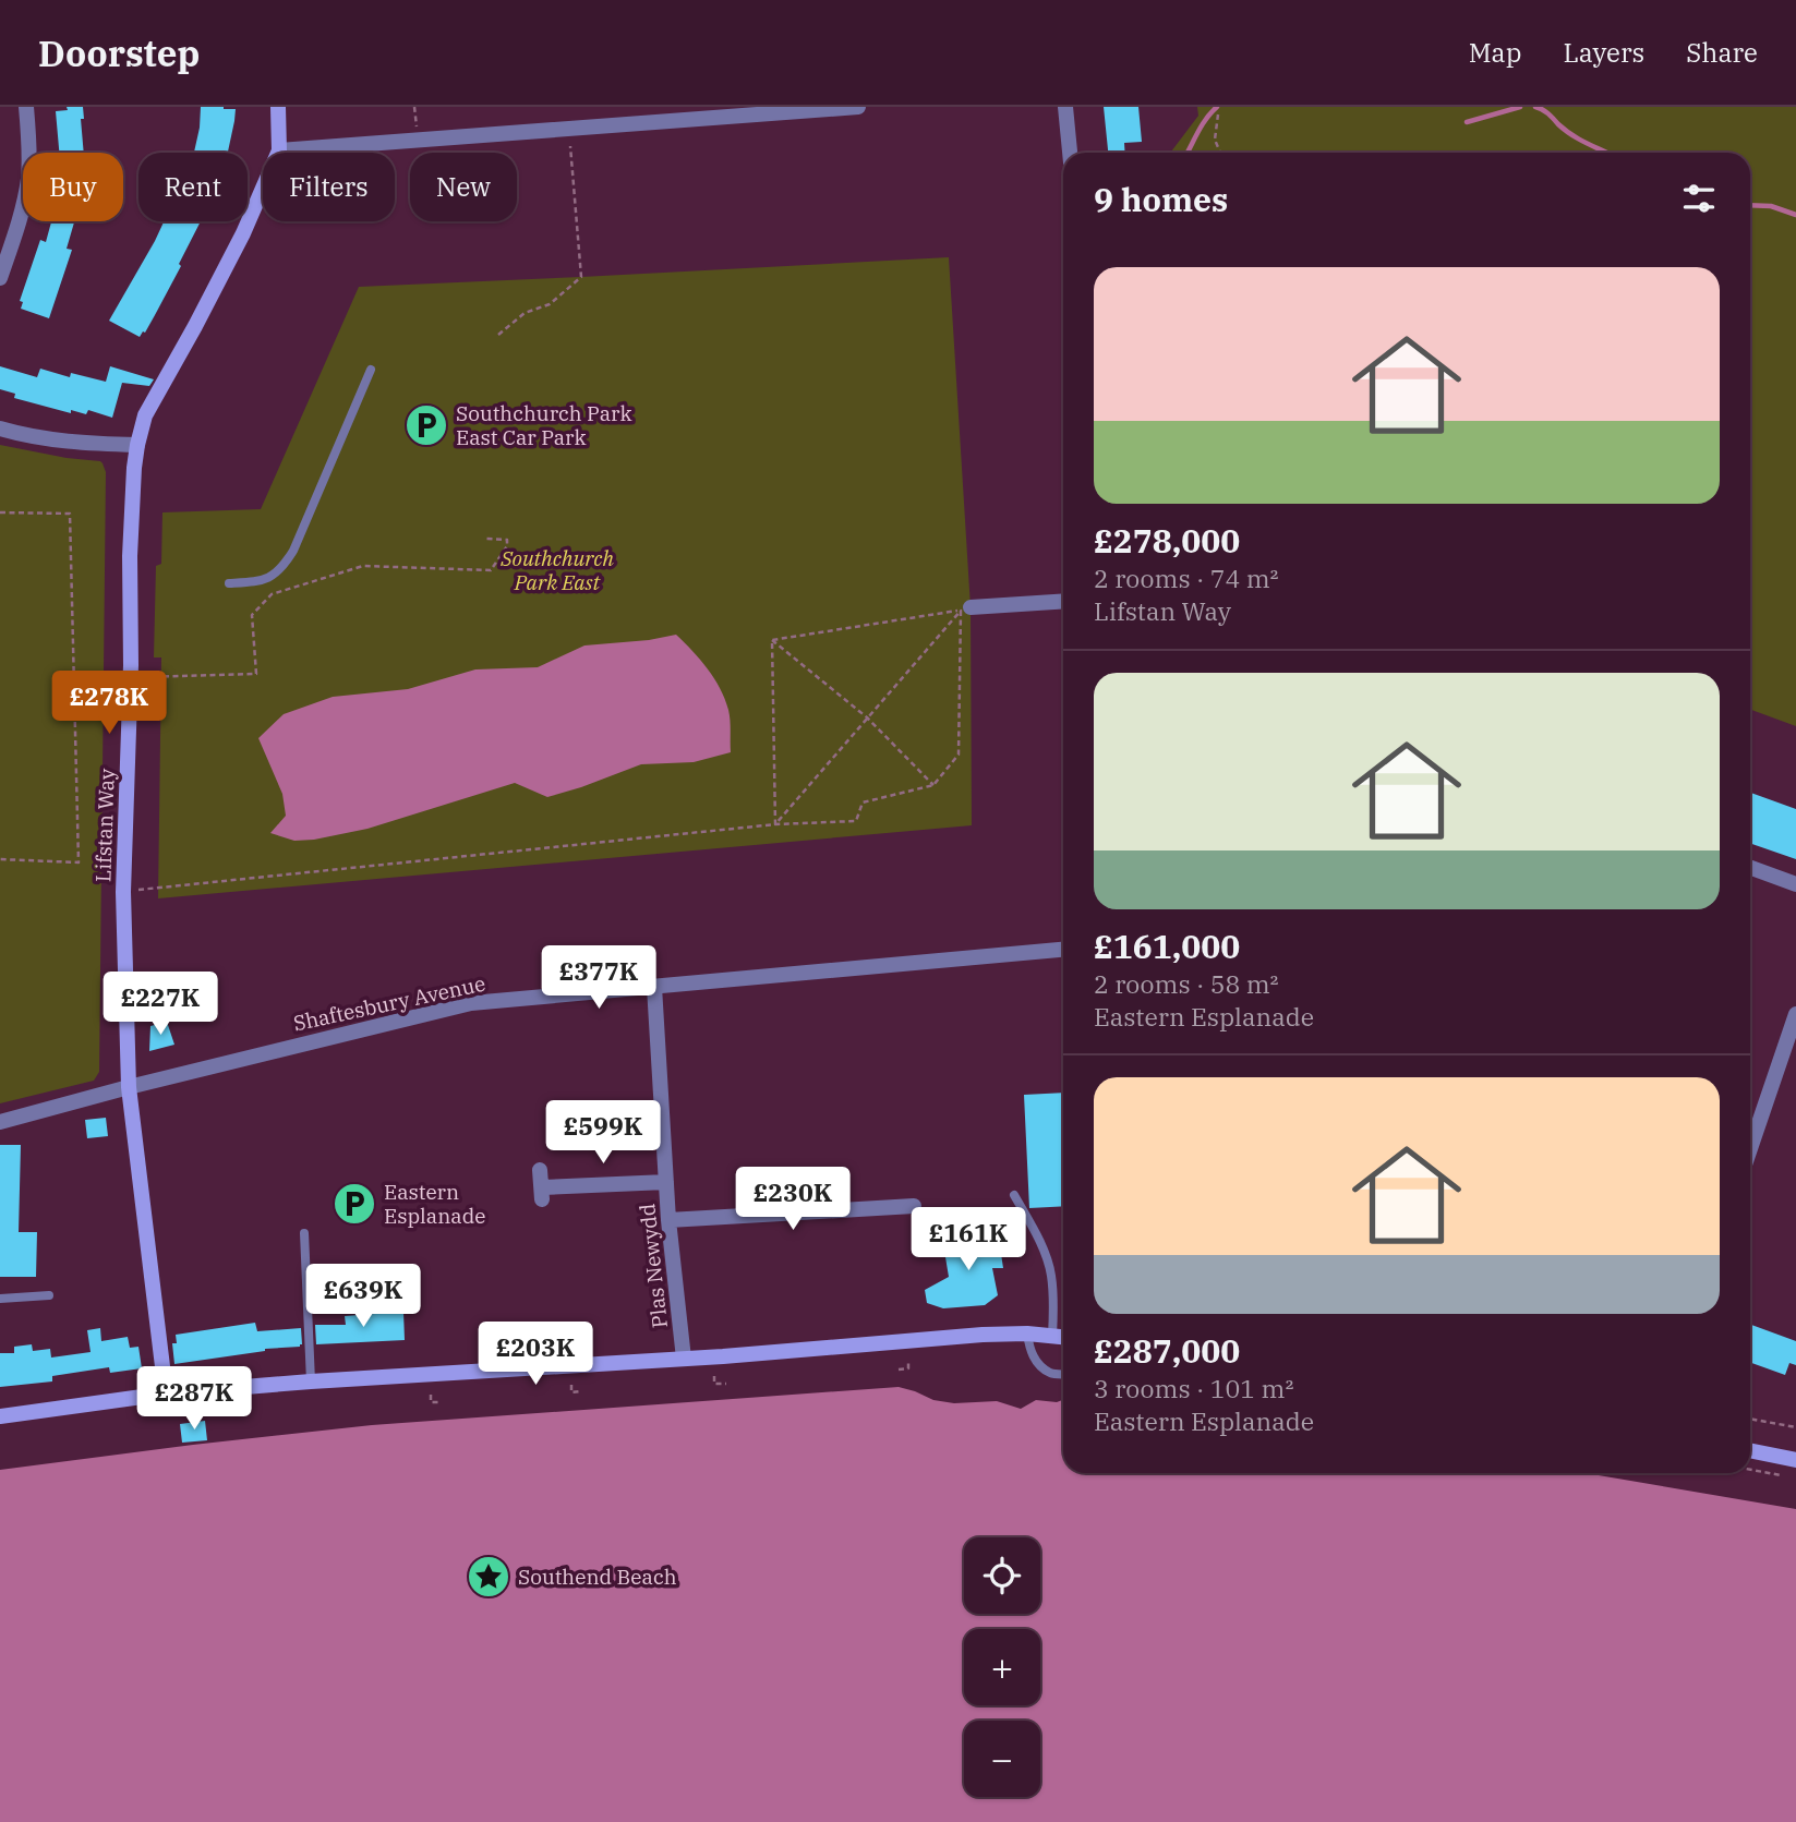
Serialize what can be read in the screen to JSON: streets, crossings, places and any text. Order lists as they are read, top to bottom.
{
  "streets": {
    "street": ["Lifstan Way", "Shaftesbury Avenue", "Plas Newydd"]
  },
  "crossings": [
    ["Lifstan Way", "Shaftesbury Avenue"],
    ["Shaftesbury Avenue", "Plas Newydd"]
  ],
  "parks": ["Southchurch Park East"],
  "places": {
    "parking": ["Southchurch Park East Car Park", "Eastern Esplanade"],
    "place": ["Southend Beach"]
  },
  "page": {
    "header": "Doorstep",
    "nav": ["Map", "Layers", "Share"],
    "chip": [
      "Buy",
      "Rent",
      "Filters",
      "New"
    ],
    "heading": "9 homes",
    "list": [
      {
        "name": "£278,000",
        "note": "2 rooms · 74 m² · Lifstan Way"
      },
      {
        "name": "£161,000",
        "note": "2 rooms · 58 m² · Eastern Esplanade"
      },
      {
        "name": "£287,000",
        "note": "3 rooms · 101 m² · Eastern Esplanade"
      }
    ],
    "price": [
      "£278K",
      "£377K",
      "£227K",
      "£599K",
      "£230K",
      "£161K",
      "£639K",
      "£203K",
      "£287K"
    ],
    "map_buttons": ["+", "−"]
  }
}
